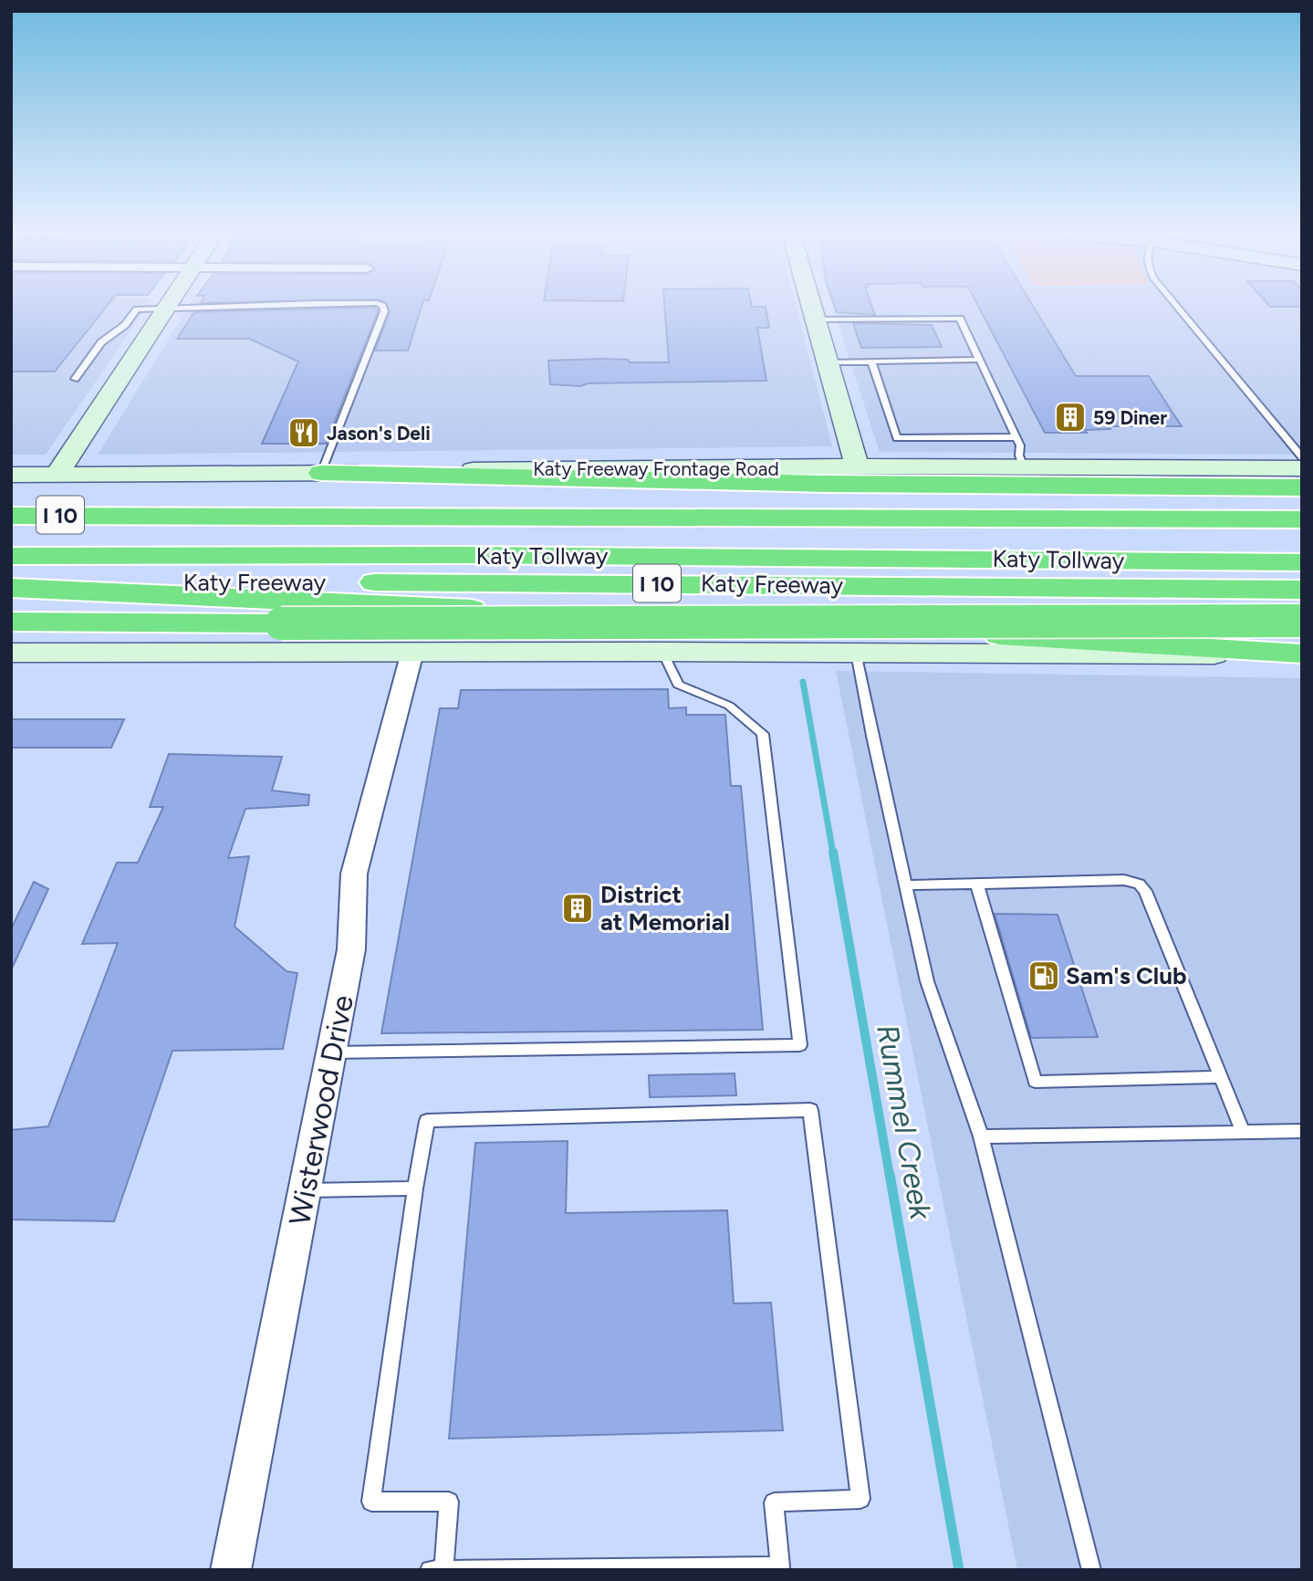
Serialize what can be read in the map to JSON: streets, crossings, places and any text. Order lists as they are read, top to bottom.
{
  "streets": {
    "highway": ["I 10", "Katy Tollway", "Katy Freeway"],
    "main road": ["Katy Freeway Frontage Road"],
    "street": ["Wisterwood Drive"]
  },
  "water": ["Rummel Creek"],
  "places": {
    "building": ["59 Diner", "District at Memorial"],
    "restaurant": ["Jason's Deli"],
    "fuel station": ["Sam's Club"]
  }
}
